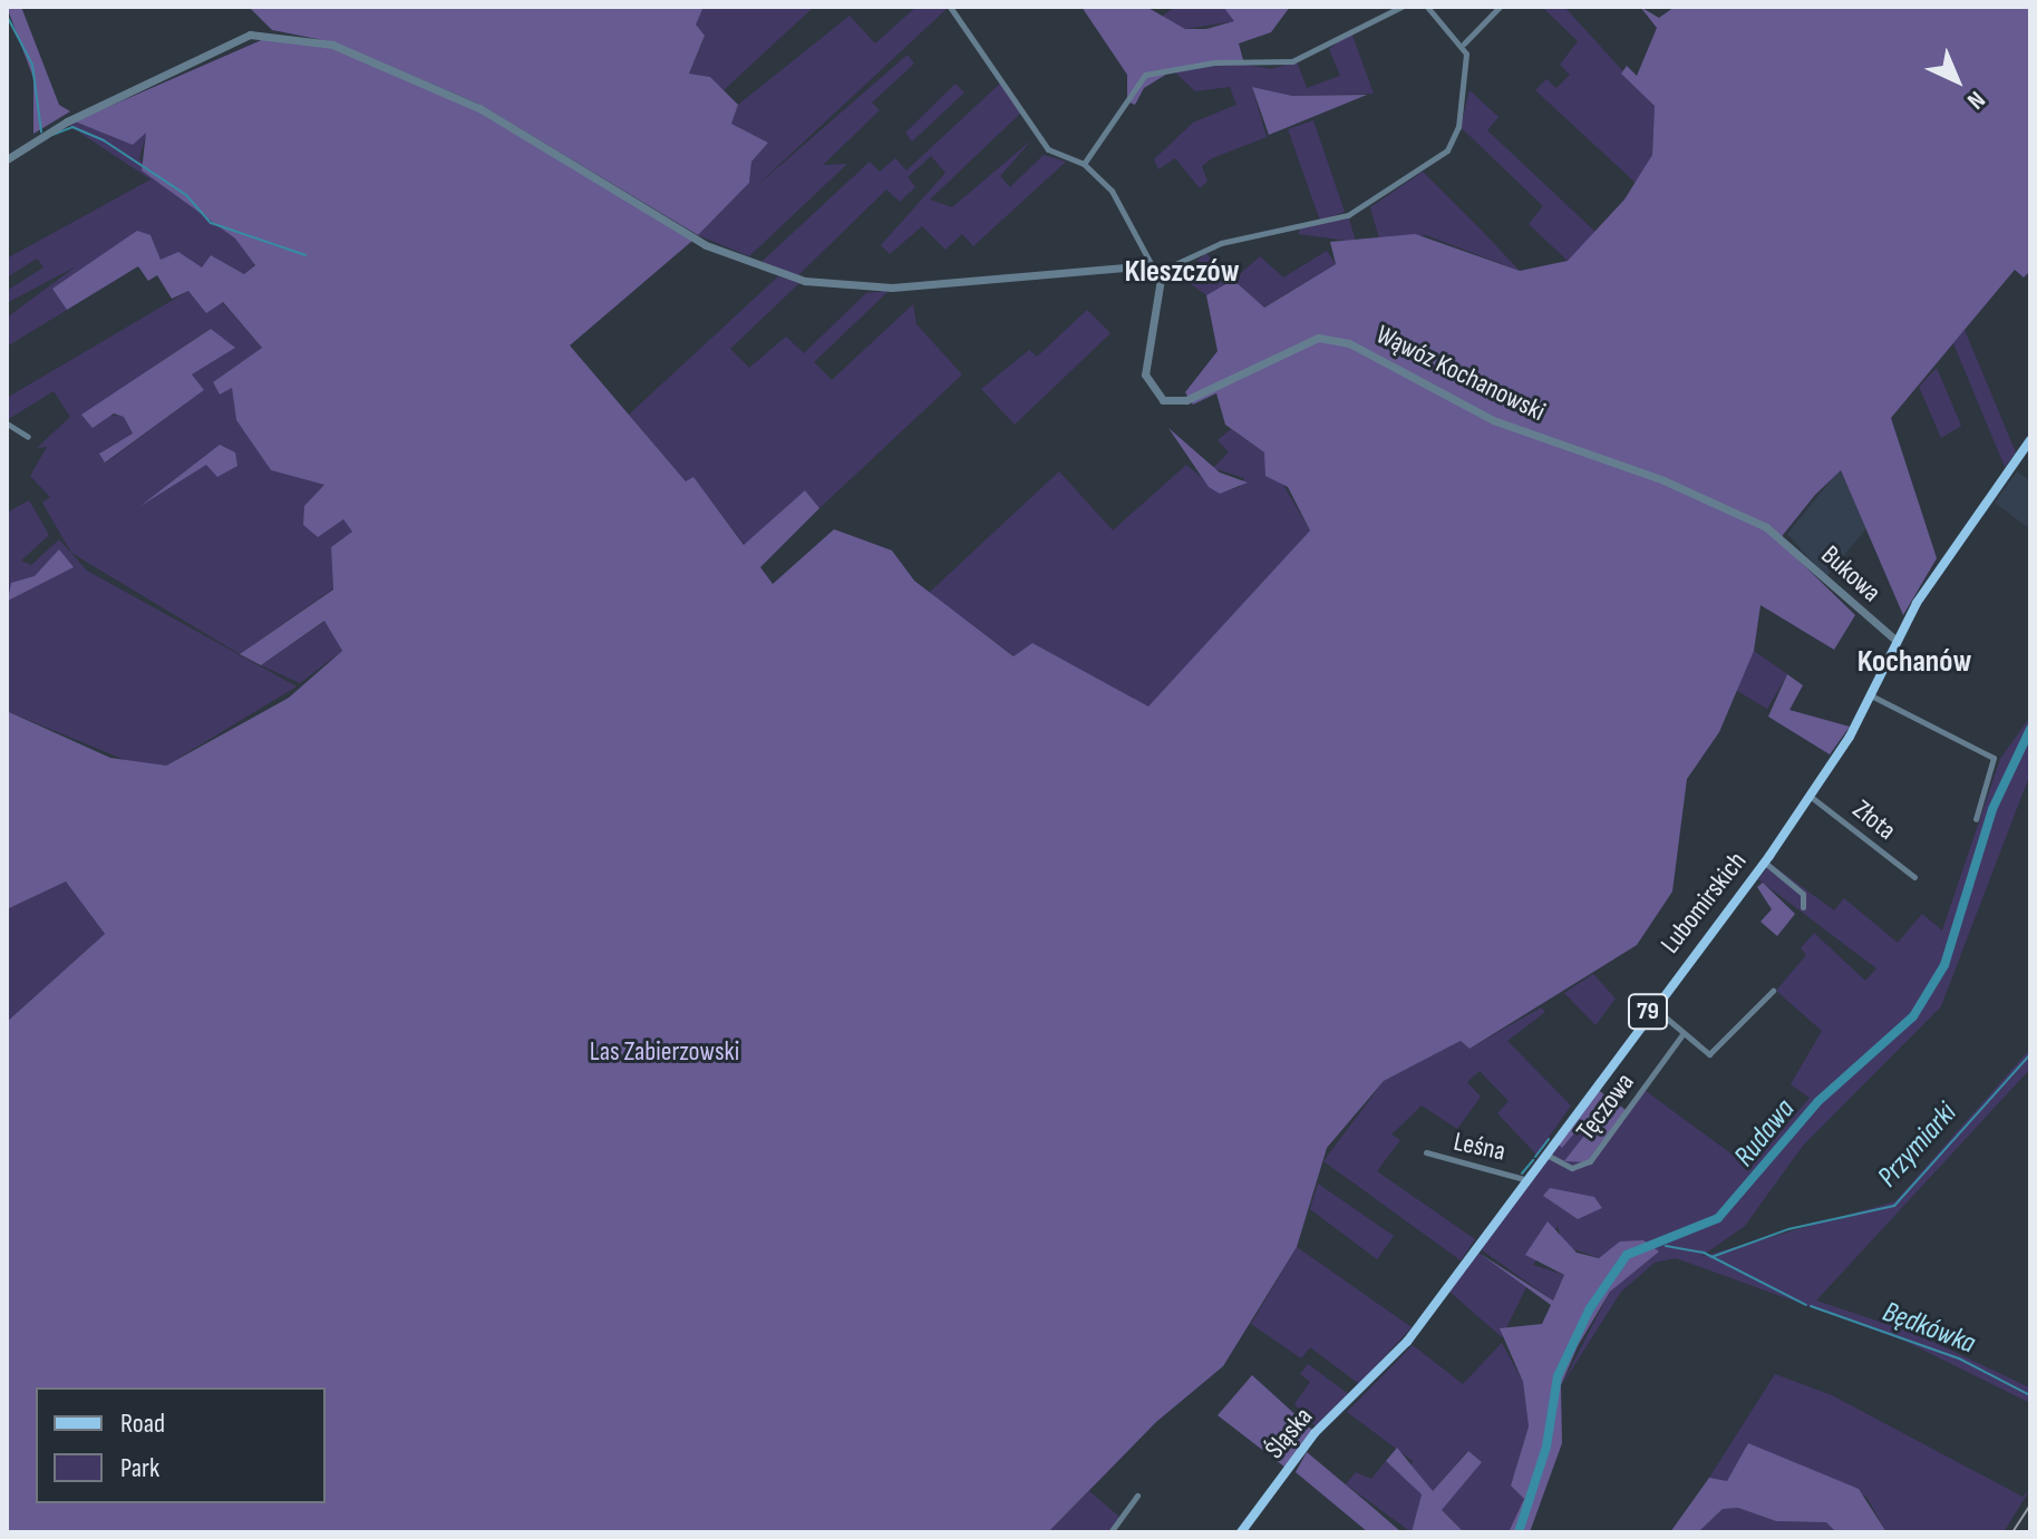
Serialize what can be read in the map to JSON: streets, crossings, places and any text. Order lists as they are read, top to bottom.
{
  "streets": {
    "main road": ["Lubomirskich", "79", "Śląska"],
    "street": [
      "Wąwóz Kochanowski",
      "Bukowa",
      "Złota",
      "Tęczowa",
      "Leśna"
    ]
  },
  "crossings": [
    ["Wąwóz Kochanowski", "Bukowa"],
    ["Bukowa", "Lubomirskich"],
    ["Złota", "Lubomirskich"],
    ["Lubomirskich", "Tęczowa"],
    ["Lubomirskich", "Leśna"],
    ["Lubomirskich", "Śląska"]
  ],
  "districts": ["Kleszczów", "Kochanów"],
  "water": ["Rudawa", "Przymiarki", "Będkówka"],
  "parks": ["Las Zabierzowski"],
  "legend": ["Road", "Park"],
  "north": "bottom right"
}
